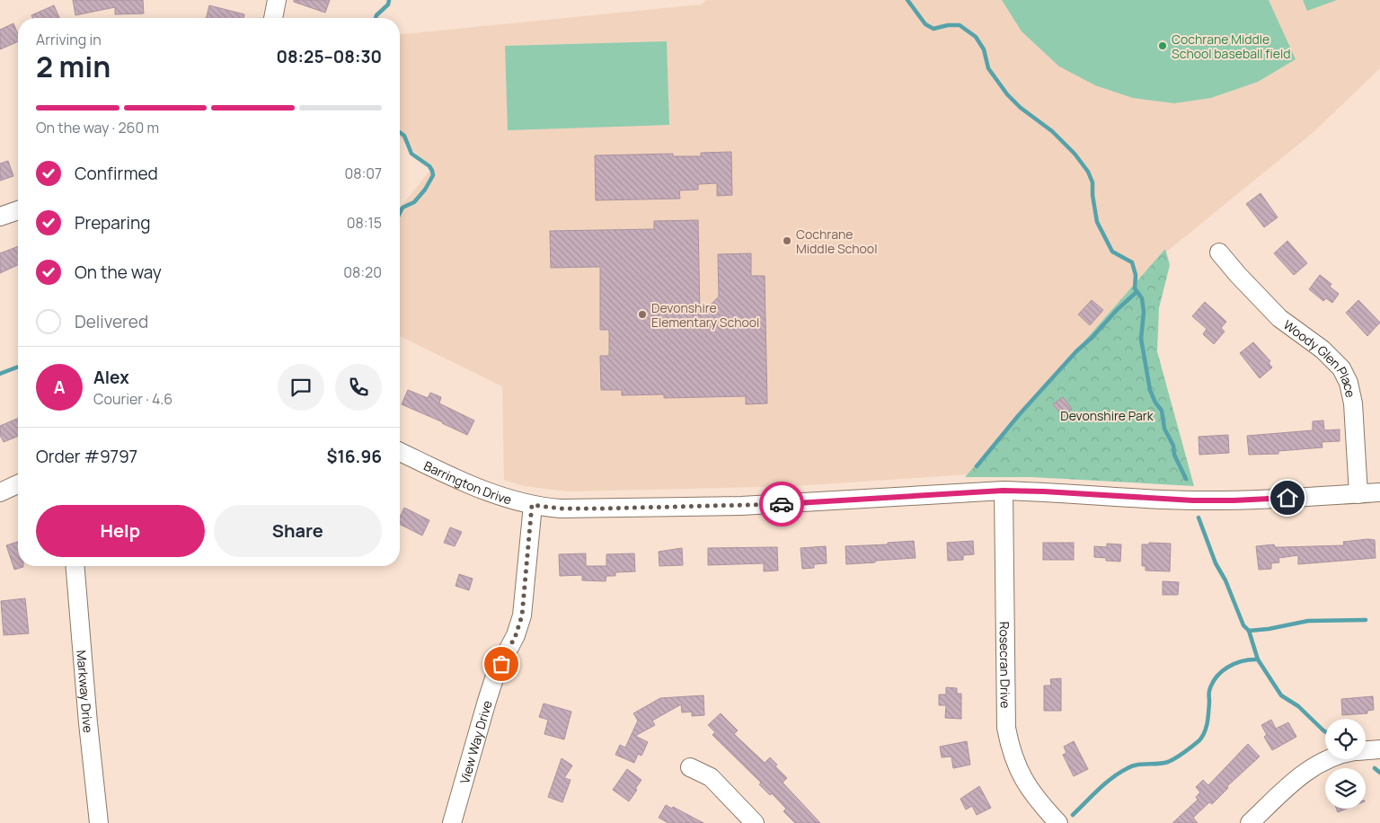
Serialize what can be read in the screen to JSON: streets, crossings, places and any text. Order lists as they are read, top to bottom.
{
  "streets": {
    "street": [
      "Woody Glen Place",
      "Barrington Drive",
      "Rosecran Drive",
      "Markway Drive",
      "View Way Drive"
    ]
  },
  "crossings": [
    ["Woody Glen Place", "Barrington Drive"],
    ["Barrington Drive", "Rosecran Drive"],
    ["Barrington Drive", "View Way Drive"]
  ],
  "parks": ["Devonshire Park"],
  "places": ["Cochrane Middle School baseball field", "Cochrane Middle School", "Devonshire Elementary School"],
  "page": {
    "heading": ["2 min", "Arriving in", "08:25–08:30"],
    "panel": [
      "Alex",
      "Courier · 4.6",
      "Order #9797",
      "$16.96"
    ],
    "bar": "On the way · 260 m",
    "list": [
      ["Confirmed", "08:07"],
      ["Preparing", "08:15"],
      ["On the way", "08:20"],
      "Delivered"
    ],
    "round": "A",
    "buttons": ["Help", "Share"]
  }
}
